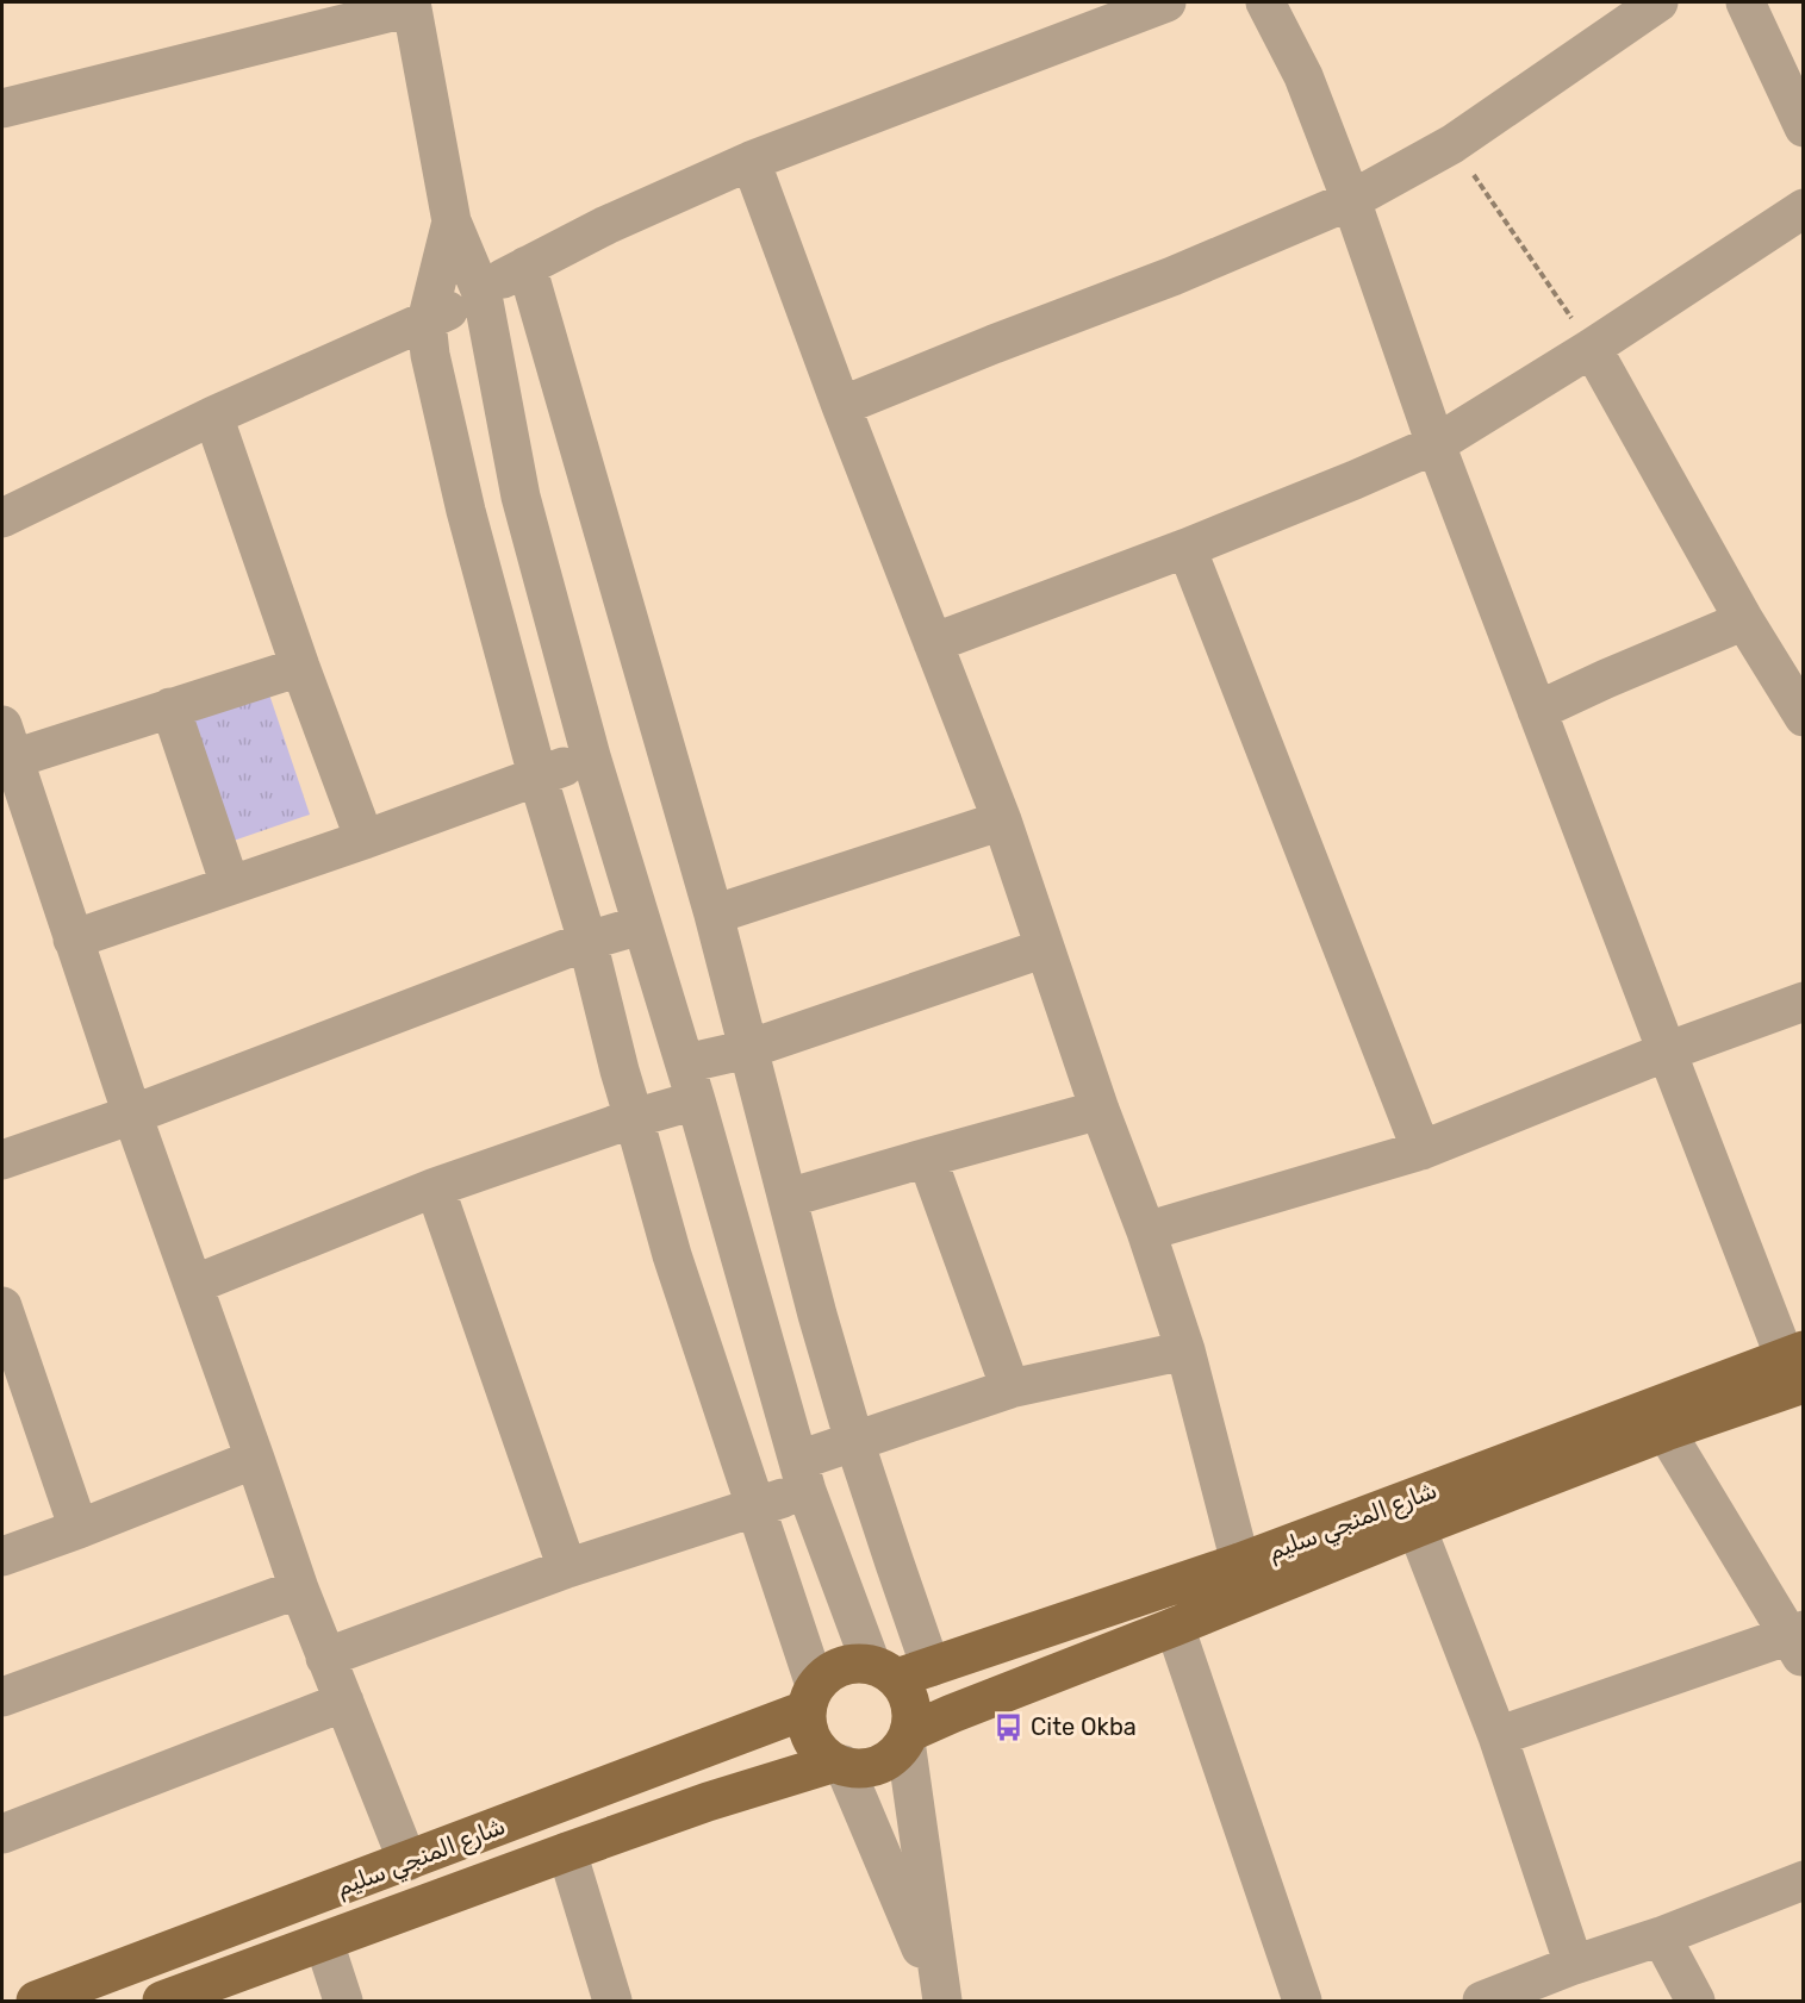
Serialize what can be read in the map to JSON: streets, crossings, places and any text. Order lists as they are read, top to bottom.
{
  "streets": {
    "main road": ["شارع المنجي سليم"]
  },
  "places": {
    "bus stop": ["Cite Okba"]
  }
}
